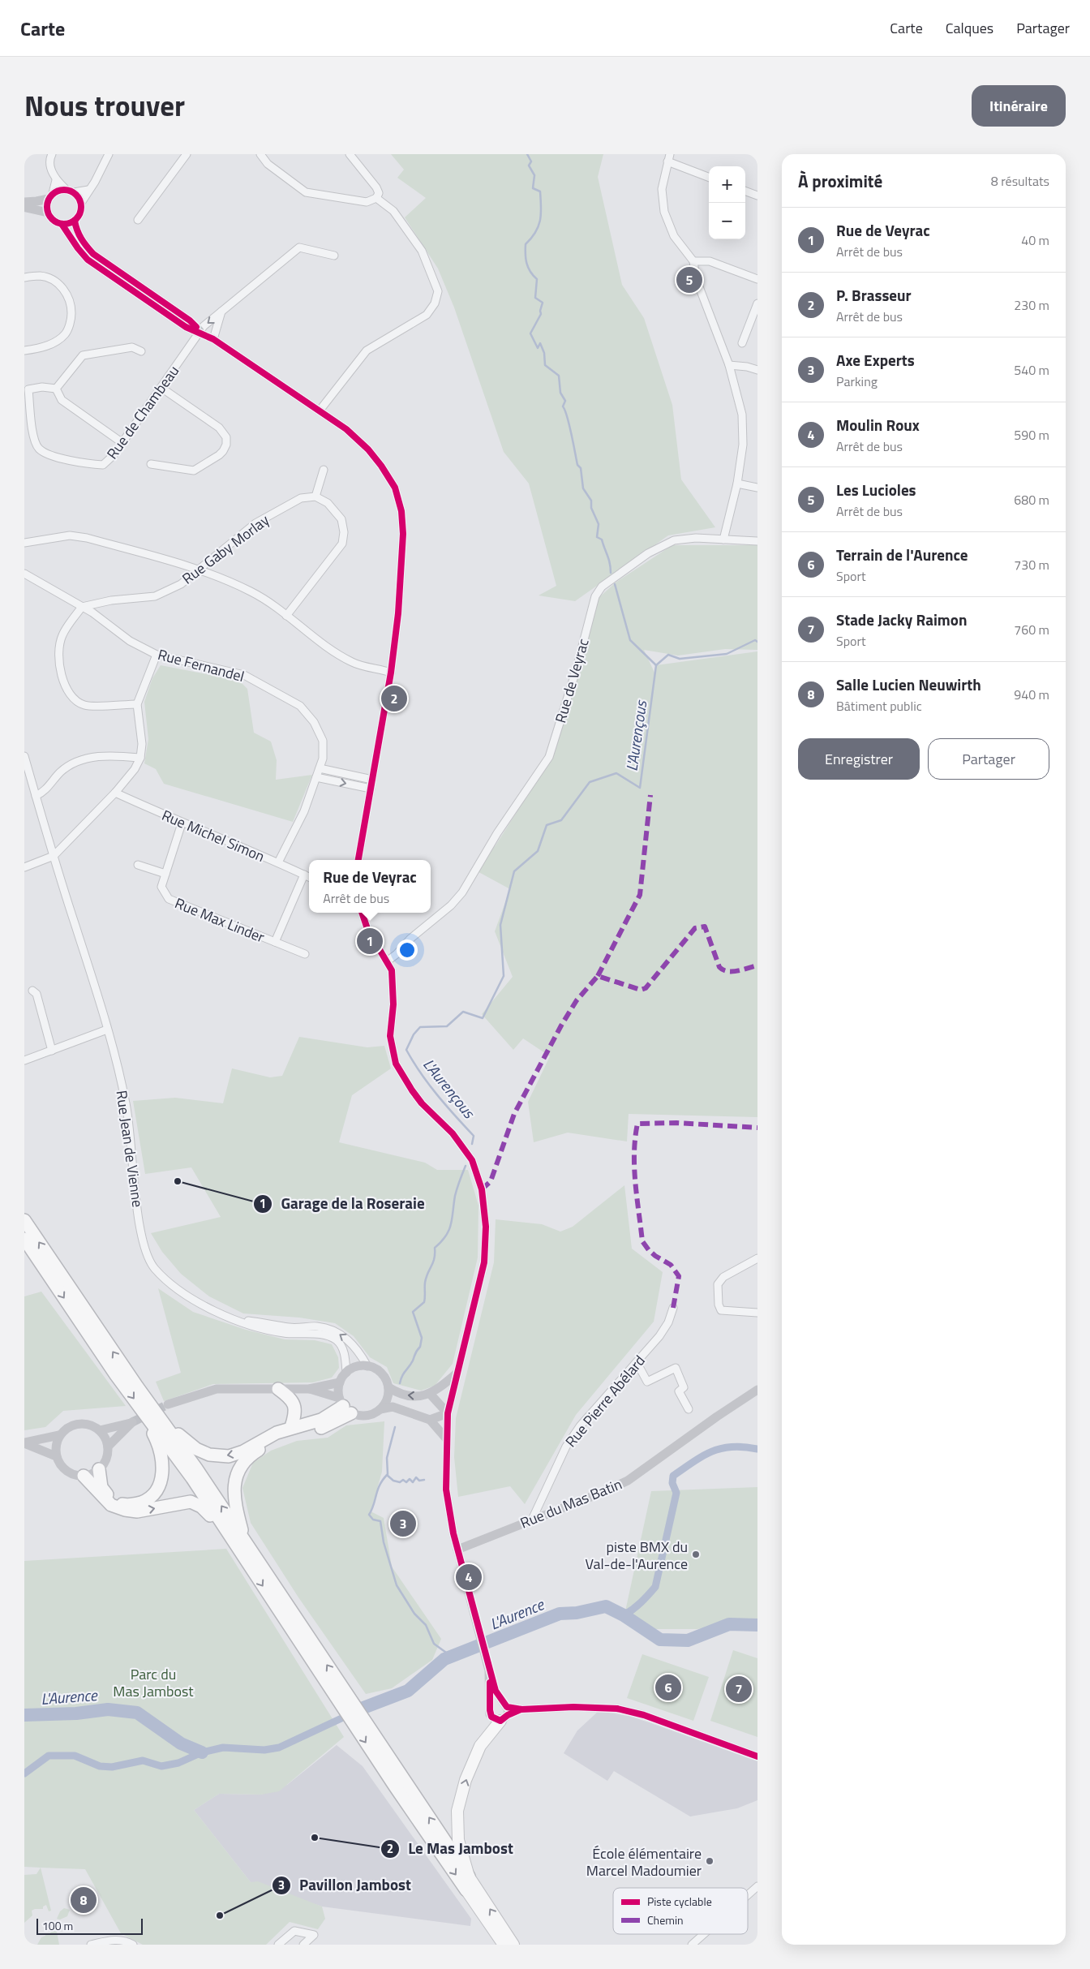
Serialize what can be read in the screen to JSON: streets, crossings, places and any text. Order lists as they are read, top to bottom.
{
  "streets": {
    "main road": ["Rue du Mas Batin"],
    "street": [
      "Rue de Chambeau",
      "Rue Gaby Morlay",
      "Rue Fernandel",
      "Rue de Veyrac",
      "Rue Michel Simon",
      "Rue Max Linder",
      "Rue Jean de Vienne",
      "Rue Pierre Abélard"
    ]
  },
  "crossings": [
    ["Rue Gaby Morlay", "Rue Fernandel"],
    ["Rue Fernandel", "Rue Michel Simon"],
    ["Rue Michel Simon", "Rue Max Linder"],
    ["Rue Pierre Abélard", "Rue du Mas Batin"]
  ],
  "water": ["L'Aurençous", "L'Aurence"],
  "parks": ["Parc du Mas Jambost"],
  "places": [
    "Garage de la Roseraie",
    "piste BMX du Val-de-l'Aurence",
    "Le Mas Jambost",
    "École élémentaire Marcel Madoumier",
    "Pavillon Jambost"
  ],
  "legend": ["Piste cyclable", "Chemin"],
  "scale_bar": "100 m",
  "page": {
    "header": "Carte",
    "nav": ["Carte", "Calques", "Partager"],
    "title": "Nous trouver",
    "buttons": [
      "Itinéraire",
      ["Enregistrer", "Partager"]
    ],
    "heading": ["À proximité", "8 résultats"],
    "map_buttons": ["+", "−"],
    "list": [
      {
        "mark": "1",
        "name": "Rue de Veyrac",
        "note": "Arrêt de bus",
        "value": "40 m"
      },
      {
        "mark": "2",
        "name": "P. Brasseur",
        "note": "Arrêt de bus",
        "value": "230 m"
      },
      {
        "mark": "3",
        "name": "Axe Experts",
        "note": "Parking",
        "value": "540 m"
      },
      {
        "mark": "4",
        "name": "Moulin Roux",
        "note": "Arrêt de bus",
        "value": "590 m"
      },
      {
        "mark": "5",
        "name": "Les Lucioles",
        "note": "Arrêt de bus",
        "value": "680 m"
      },
      {
        "mark": "6",
        "name": "Terrain de l'Aurence",
        "note": "Sport",
        "value": "730 m"
      },
      {
        "mark": "7",
        "name": "Stade Jacky Raimon",
        "note": "Sport",
        "value": "760 m"
      },
      {
        "mark": "8",
        "name": "Salle Lucien Neuwirth",
        "note": "Bâtiment public",
        "value": "940 m"
      }
    ],
    "pins": [
      "5",
      "2",
      "1",
      "3",
      "4",
      "6",
      "7",
      "8"
    ],
    "popup": ["Rue de Veyrac", "Arrêt de bus"],
    "scale": "100 m"
  }
}
